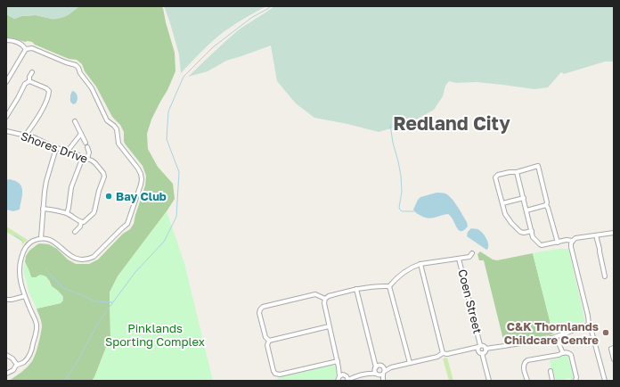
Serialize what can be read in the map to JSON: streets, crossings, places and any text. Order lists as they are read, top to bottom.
{
  "streets": {
    "street": ["Shores Drive", "Coen Street"]
  },
  "districts": ["Redland City"],
  "parks": ["Pinklands Sporting Complex"],
  "places": ["Bay Club", "C&K Thornlands Childcare Centre"]
}
